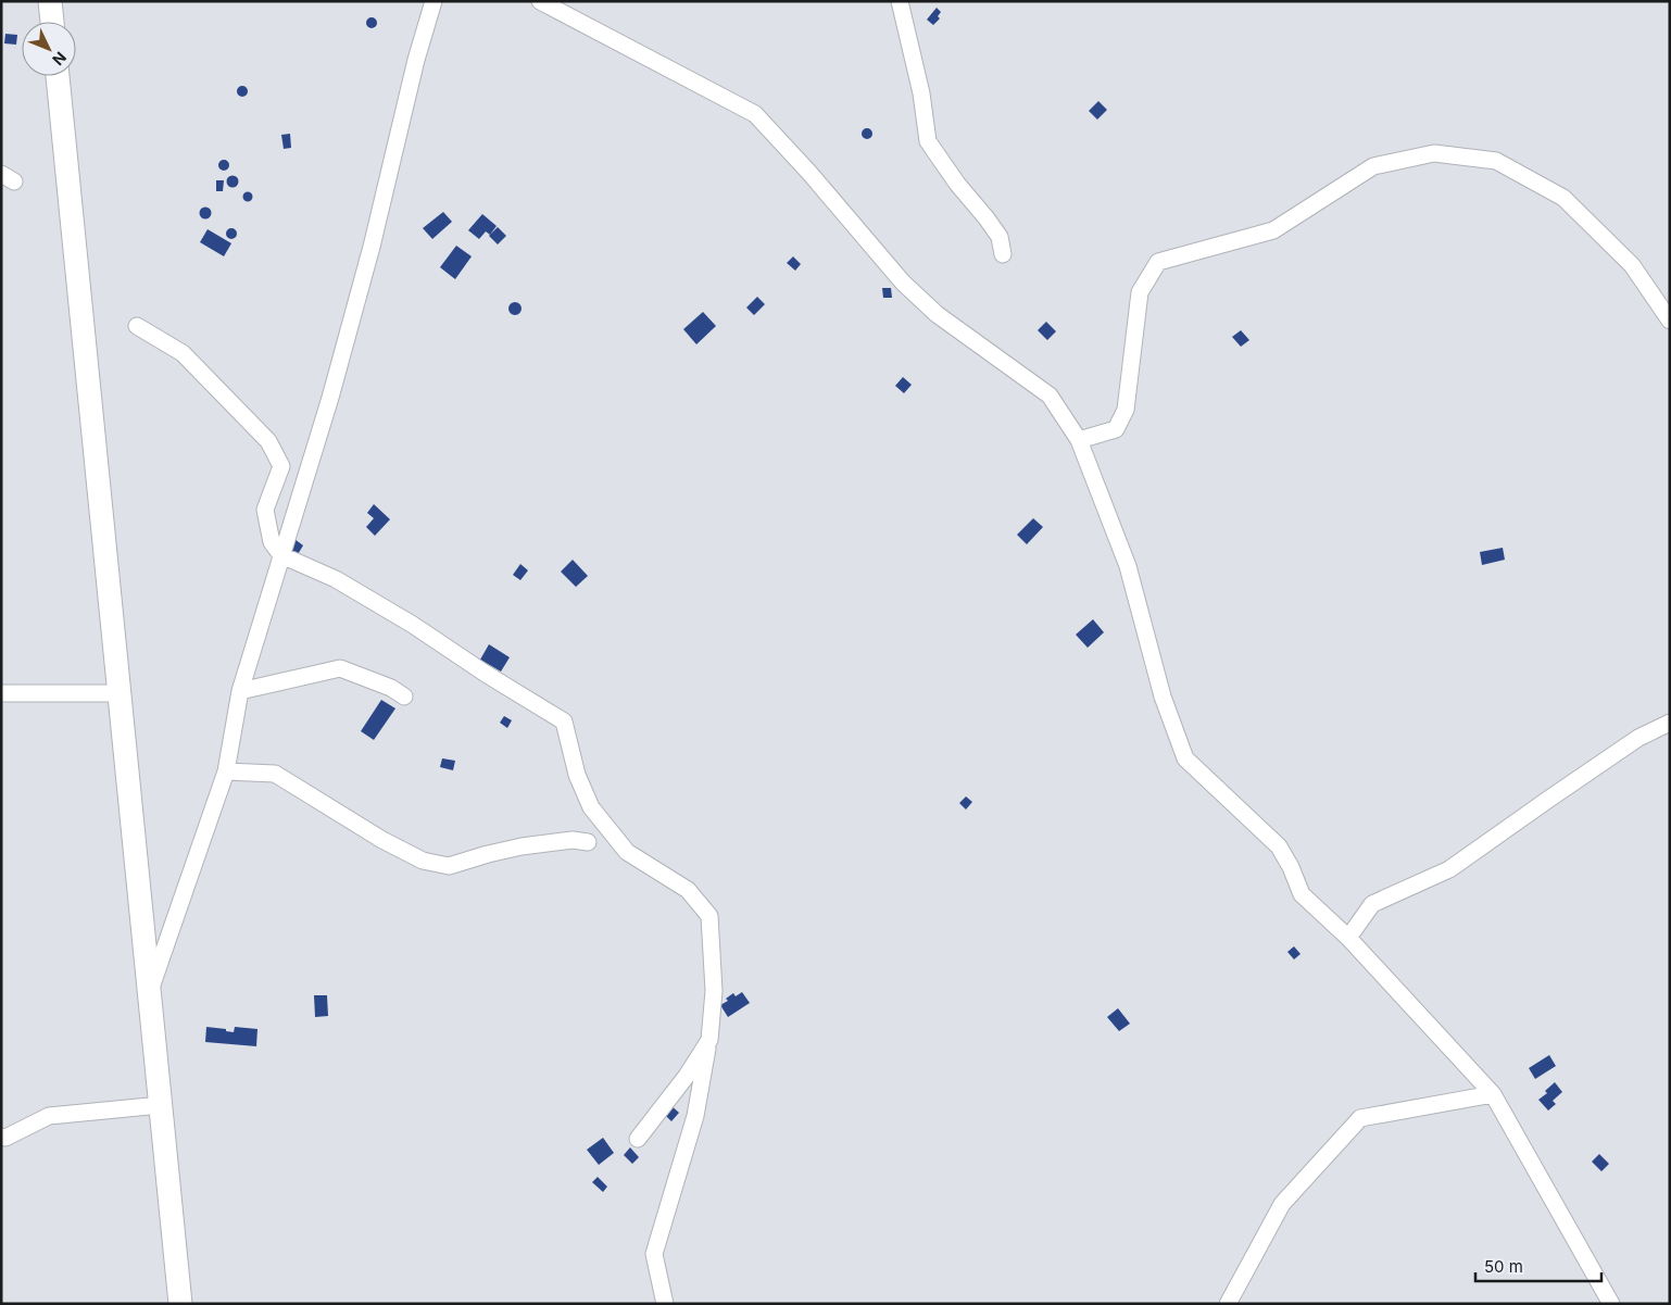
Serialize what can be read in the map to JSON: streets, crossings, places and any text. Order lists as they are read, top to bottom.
{
  "scale_bar": "50 m",
  "north": "bottom right"
}
